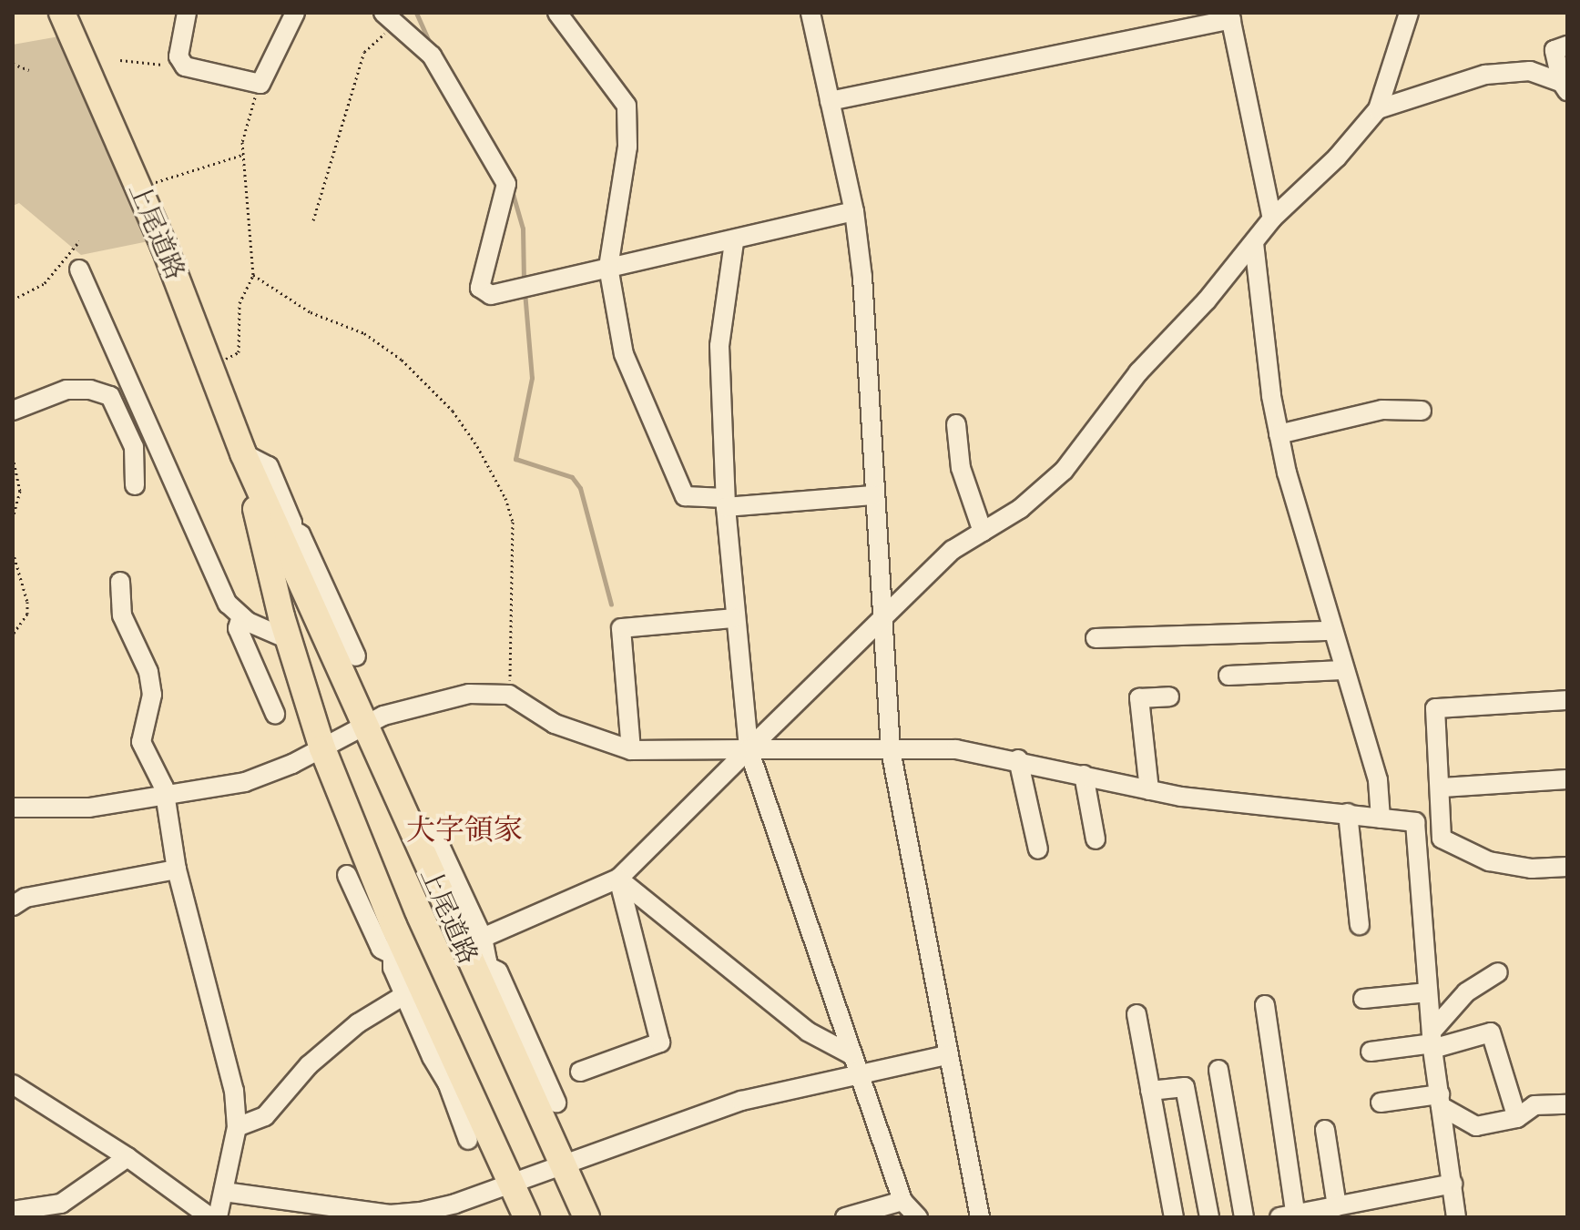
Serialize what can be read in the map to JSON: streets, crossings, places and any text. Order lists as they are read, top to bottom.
{
  "streets": {
    "highway": ["上尾道路"]
  },
  "districts": ["大字領家"]
}
